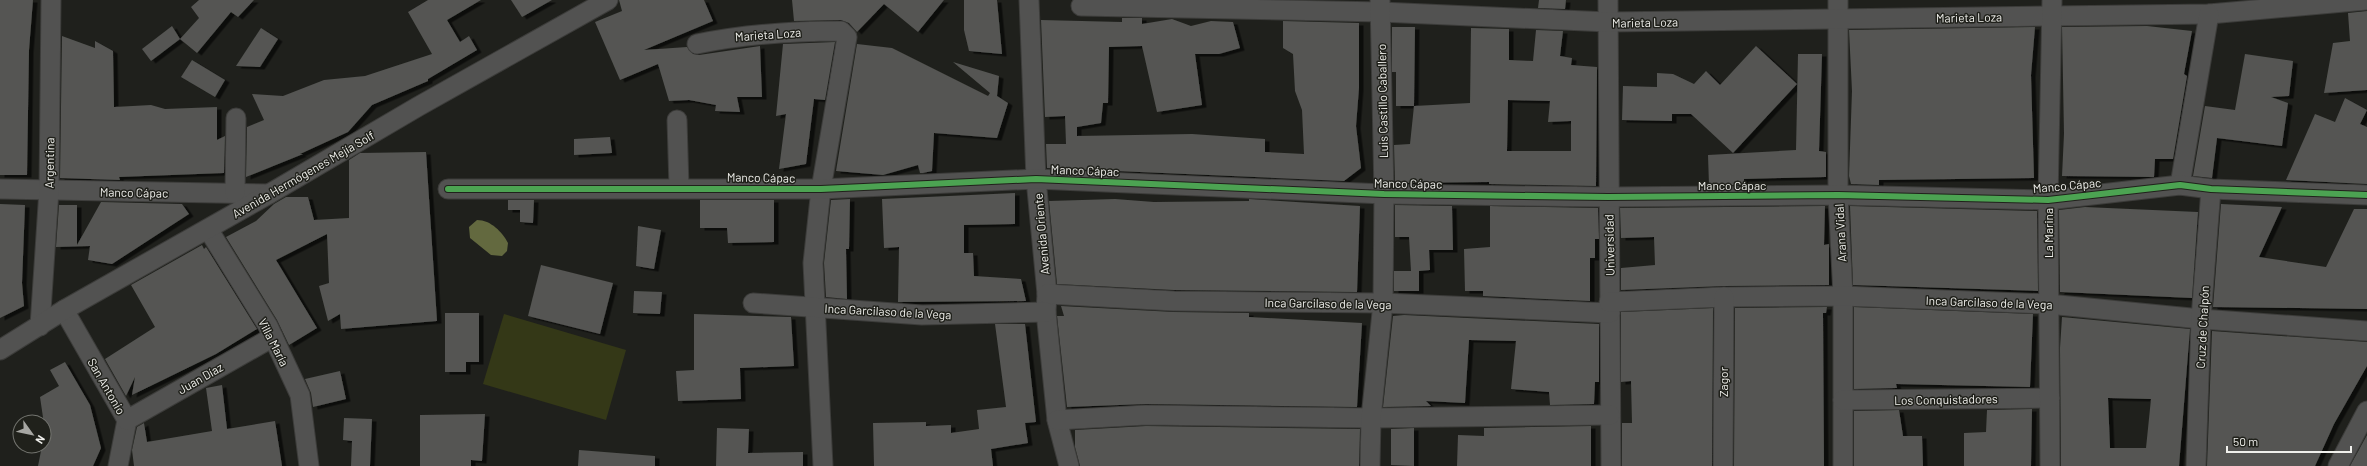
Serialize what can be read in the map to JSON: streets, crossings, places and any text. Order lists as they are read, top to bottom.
{
  "streets": {
    "street": [
      "Marieta Loza",
      "Luis Castillo Caballero",
      "Argentina",
      "Manco Cápac",
      "Avenida Hermógenes Mejía Solf",
      "Arana Vidal",
      "La Marina",
      "Avenida Oriente",
      "Universidad",
      "Inca Garcilaso de la Vega",
      "Cruz de Chalpón",
      "Villa María",
      "Juan Díaz",
      "Zagor",
      "San Antonio",
      "Los Conquistadores"
    ]
  },
  "crossings": [
    ["Marieta Loza", "Luis Castillo Caballero"],
    ["Marieta Loza", "Manco Cápac"],
    ["Marieta Loza", "Arana Vidal"],
    ["Marieta Loza", "La Marina"],
    ["Marieta Loza", "Universidad"],
    ["Luis Castillo Caballero", "Manco Cápac"],
    ["Luis Castillo Caballero", "Inca Garcilaso de la Vega"],
    ["Argentina", "Manco Cápac"],
    ["Argentina", "Avenida Hermógenes Mejía Solf"],
    ["Manco Cápac", "Avenida Hermógenes Mejía Solf"],
    ["Manco Cápac", "Arana Vidal"],
    ["Manco Cápac", "La Marina"],
    ["Manco Cápac", "Avenida Oriente"],
    ["Manco Cápac", "Universidad"],
    ["Manco Cápac", "Cruz de Chalpón"],
    ["Avenida Hermógenes Mejía Solf", "Villa María"],
    ["Avenida Hermógenes Mejía Solf", "San Antonio"],
    ["Arana Vidal", "Inca Garcilaso de la Vega"],
    ["Arana Vidal", "Los Conquistadores"],
    ["La Marina", "Inca Garcilaso de la Vega"],
    ["La Marina", "Los Conquistadores"],
    ["Avenida Oriente", "Inca Garcilaso de la Vega"],
    ["Universidad", "Inca Garcilaso de la Vega"],
    ["Inca Garcilaso de la Vega", "Cruz de Chalpón"],
    ["Inca Garcilaso de la Vega", "Zagor"],
    ["Villa María", "Juan Díaz"],
    ["Juan Díaz", "San Antonio"]
  ],
  "scale_bar": "50 m",
  "north": "bottom right"
}
